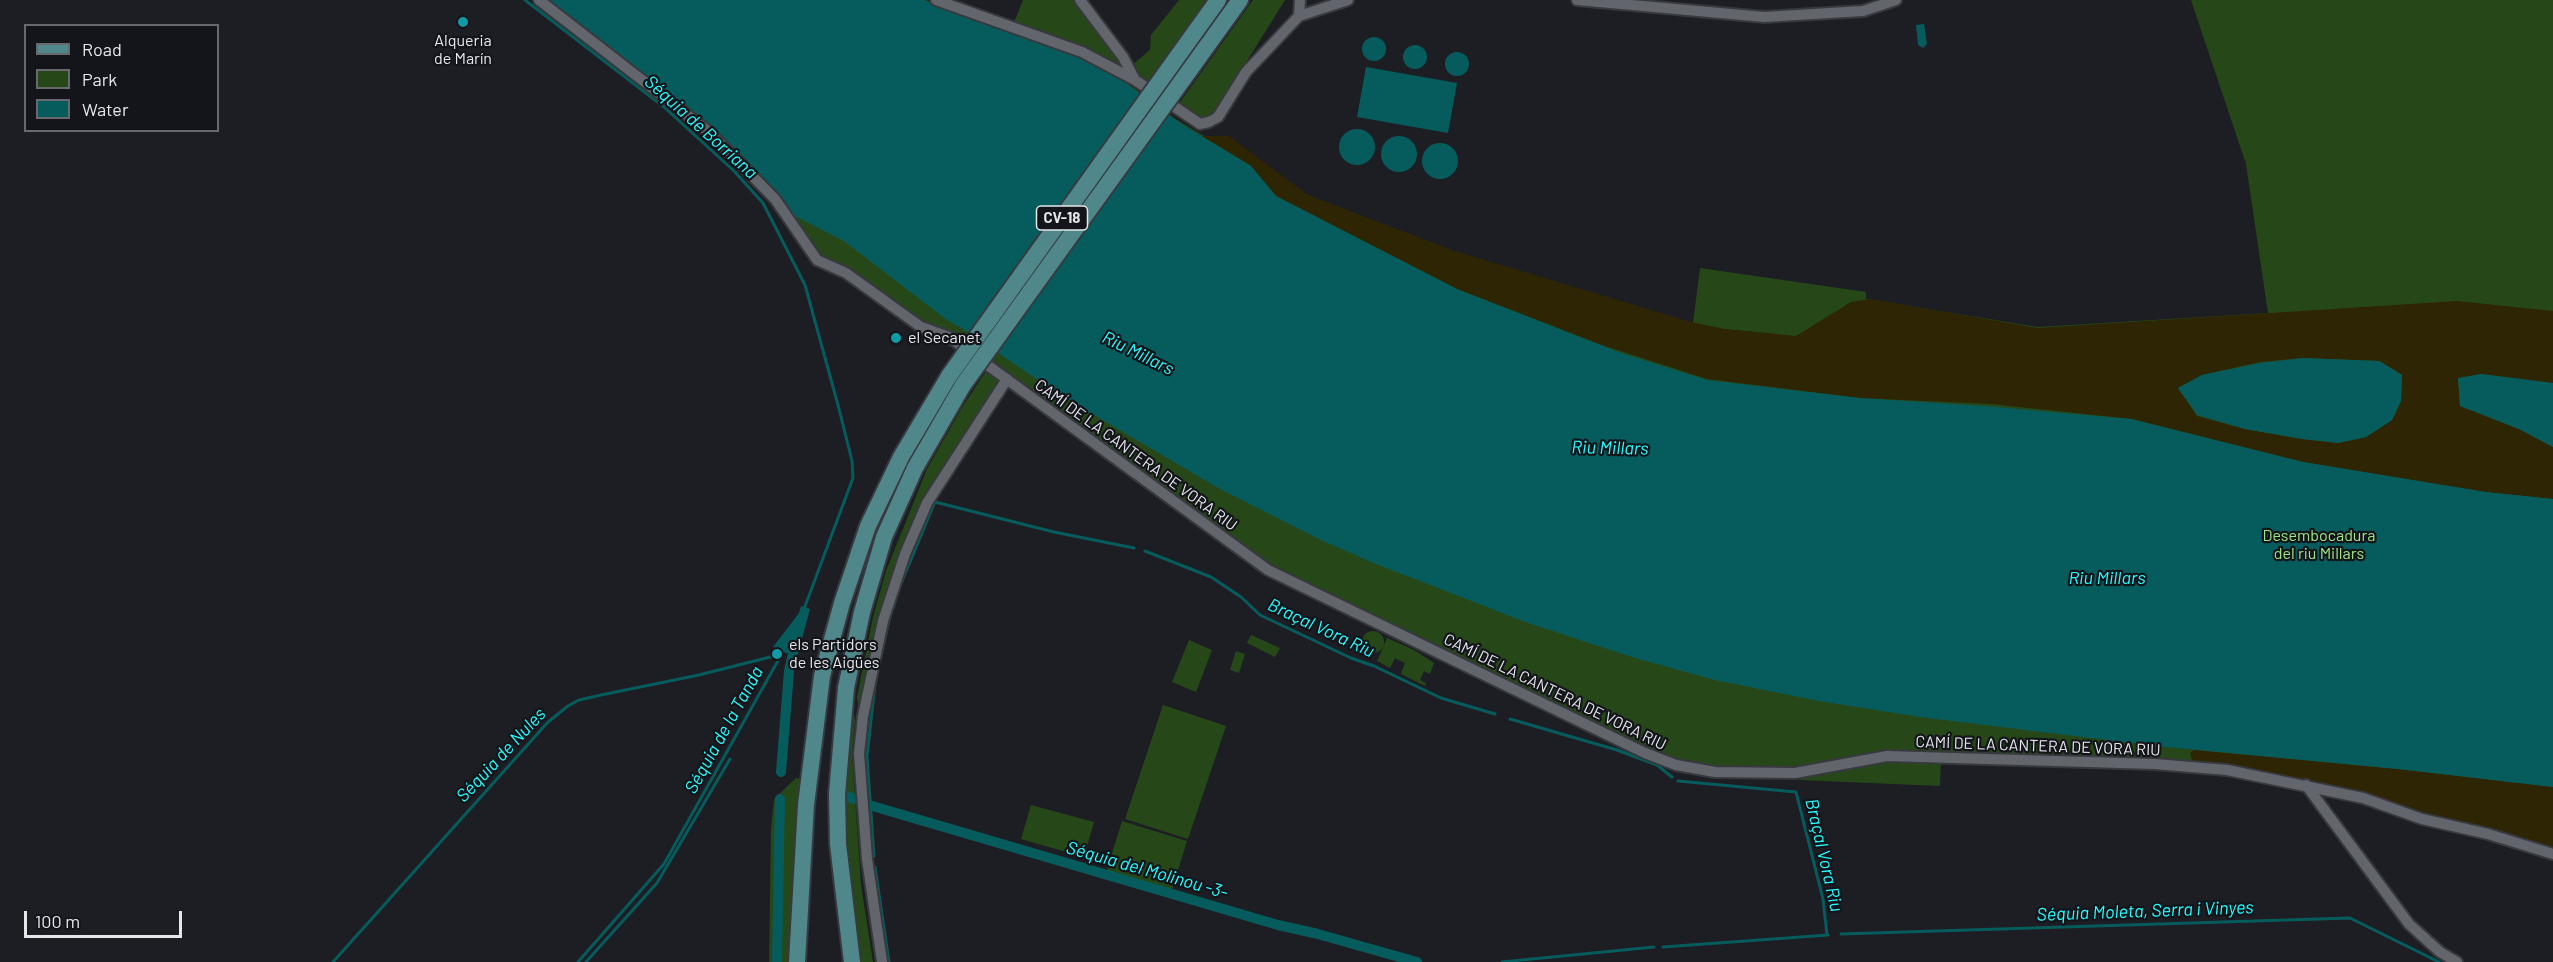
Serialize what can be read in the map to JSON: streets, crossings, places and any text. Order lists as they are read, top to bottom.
{
  "streets": {
    "main road": ["CV-18"],
    "street": ["CAMÍ DE LA CANTERA DE VORA RIU"]
  },
  "water": [
    "Séquia de Borriana",
    "Riu Millars",
    "Braçal Vora Riu",
    "Séquia de la Tanda",
    "Séquia de Nules",
    "Séquia del Molinou -3-",
    "Séquia Moleta, Serra i Vinyes"
  ],
  "parks": ["Desembocadura del riu Millars"],
  "places": ["Alqueria de Marín", "el Secanet", "els Partidors de les Aigües"],
  "legend": ["Road", "Park", "Water"],
  "scale_bar": "100 m"
}
